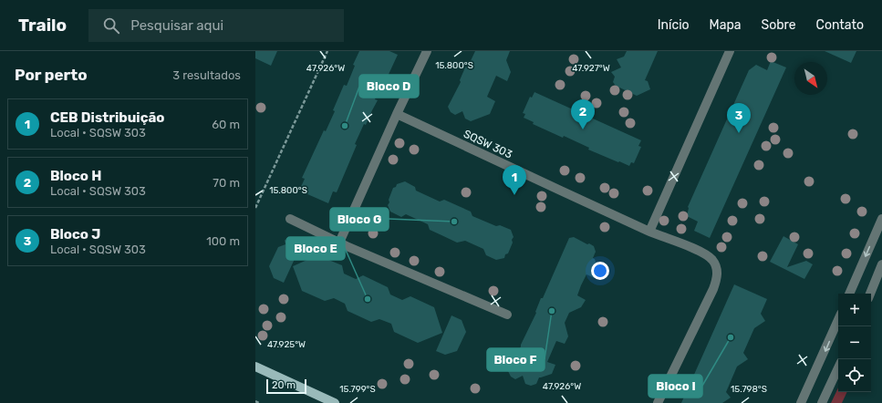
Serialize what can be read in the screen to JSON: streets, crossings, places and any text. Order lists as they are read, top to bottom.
{
  "streets": {
    "street": ["SQSW 303"]
  },
  "places": [
    "Bloco D",
    "Bloco G",
    "Bloco E",
    "Bloco F",
    "Bloco I"
  ],
  "scale_bar": "20 m",
  "north": "bottom right",
  "page": {
    "header": "Trailo",
    "search": "Pesquisar aqui",
    "nav": [
      "Início",
      "Mapa",
      "Sobre",
      "Contato"
    ],
    "heading": ["Por perto", "3 resultados"],
    "list": [
      {
        "mark": "1",
        "name": "CEB Distribuição",
        "note": "Local · SQSW 303",
        "value": "60 m"
      },
      {
        "mark": "2",
        "name": "Bloco H",
        "note": "Local · SQSW 303",
        "value": "70 m"
      },
      {
        "mark": "3",
        "name": "Bloco J",
        "note": "Local · SQSW 303",
        "value": "100 m"
      }
    ],
    "pins": ["2", "3", "1"],
    "map_buttons": ["+", "−"],
    "scale": "20 m"
  },
  "coordinates": [
    "15.800°S",
    "47.926°W",
    "47.927°W",
    "47.925°W",
    "15.799°S",
    "15.798°S"
  ]
}
